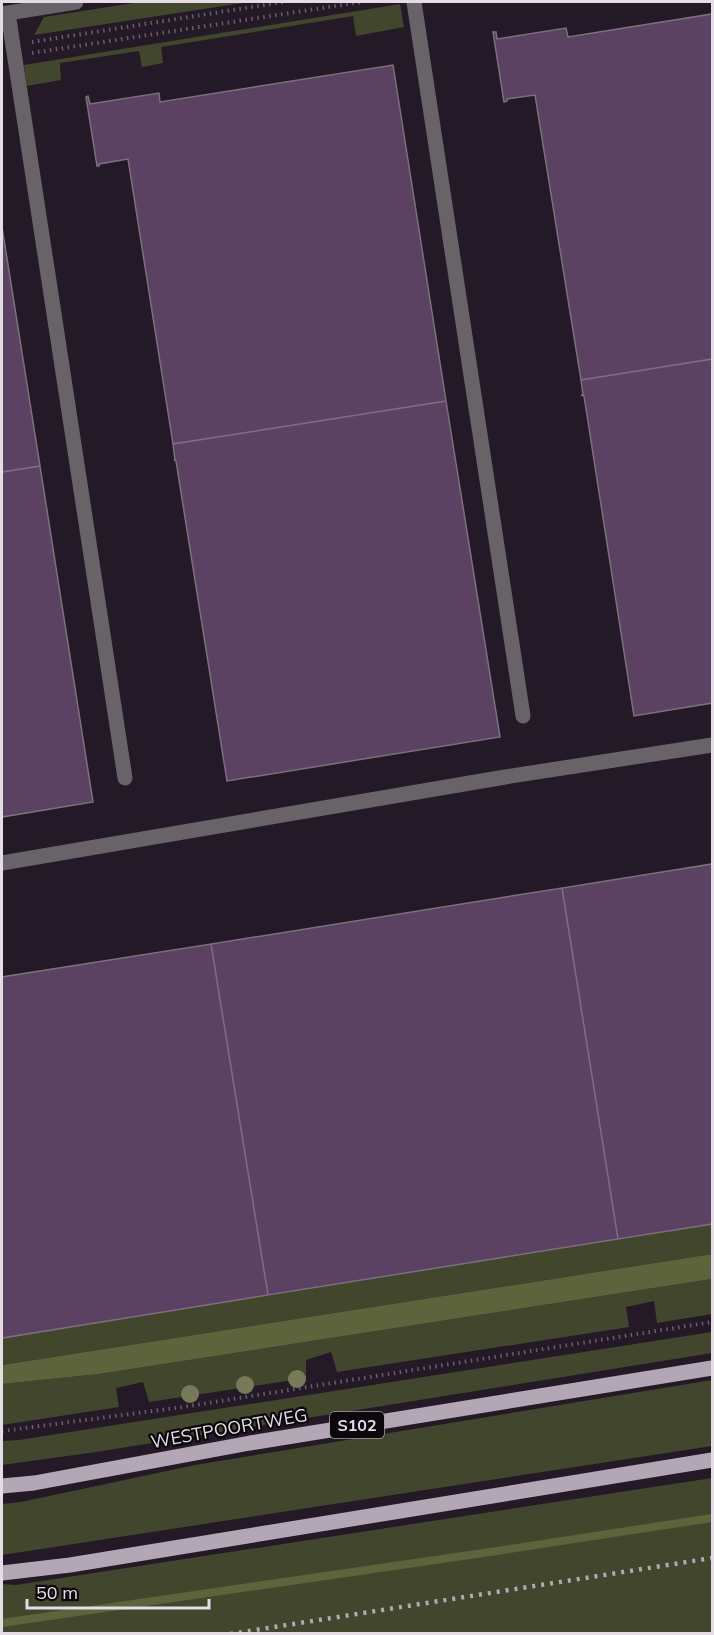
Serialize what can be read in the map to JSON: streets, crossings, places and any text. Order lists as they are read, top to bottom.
{
  "streets": {
    "main road": ["S102", "WESTPOORTWEG"]
  },
  "scale_bar": "50 m"
}
